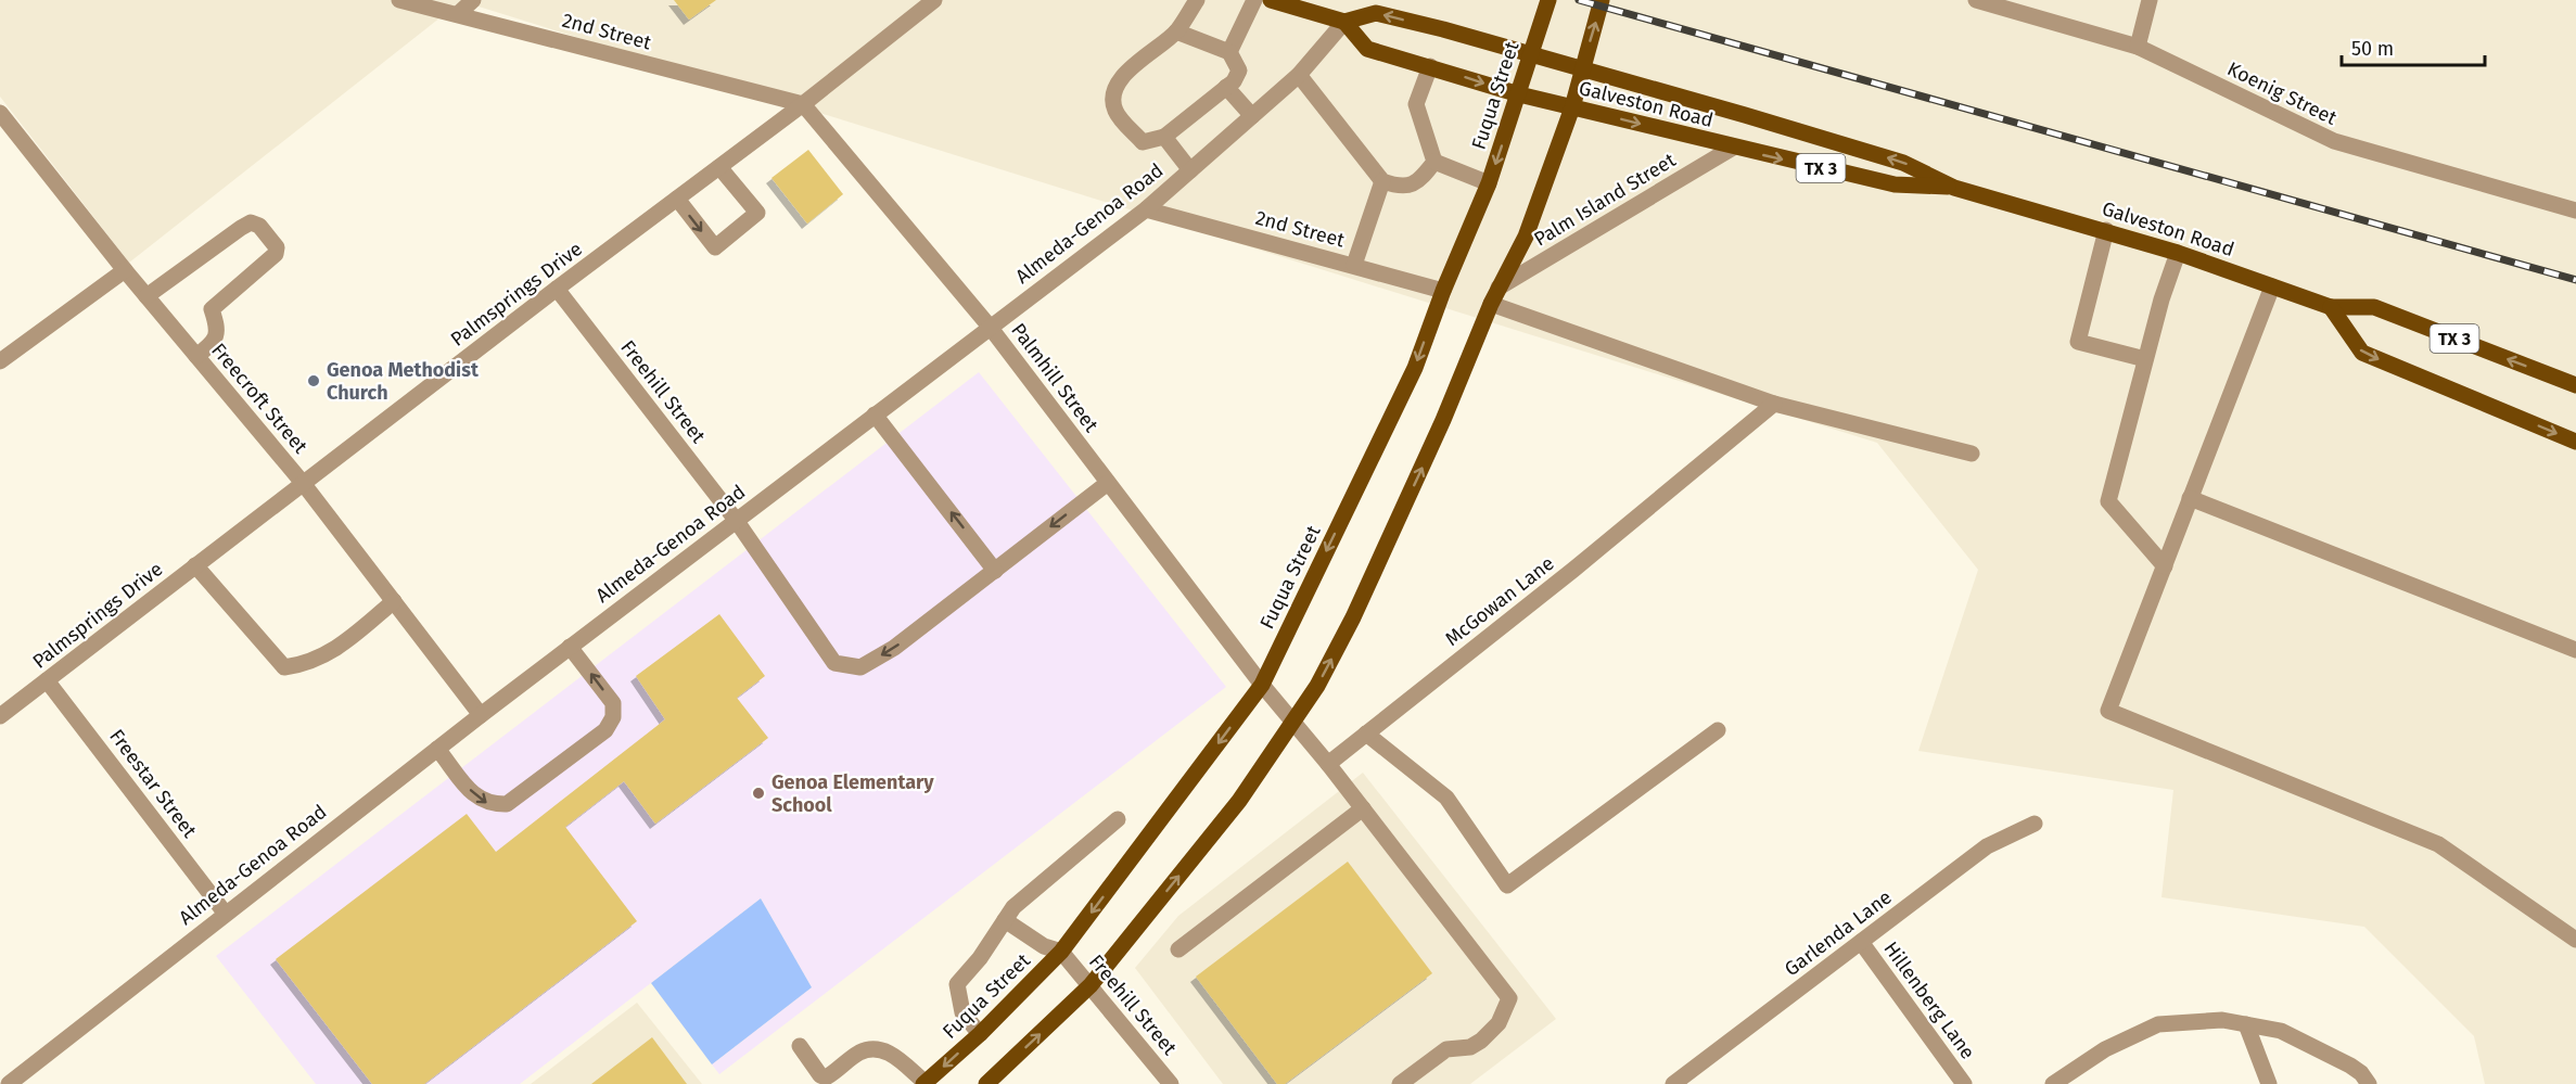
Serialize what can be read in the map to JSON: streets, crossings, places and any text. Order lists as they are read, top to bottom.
{
  "streets": {
    "main road": ["Fuqua Street", "Galveston Road", "TX 3"],
    "street": [
      "2nd Street",
      "Koenig Street",
      "Palm Island Street",
      "Almeda-Genoa Road",
      "Palmsprings Drive",
      "Palmhill Street",
      "Freehill Street",
      "Freecroft Street",
      "McGowan Lane",
      "Freestar Street",
      "Garlenda Lane",
      "Hillenberg Lane"
    ]
  },
  "crossings": [
    ["2nd Street", "Fuqua Street"],
    ["2nd Street", "Almeda-Genoa Road"],
    ["2nd Street", "Palmsprings Drive"],
    ["2nd Street", "Palmhill Street"],
    ["Fuqua Street", "Galveston Road"],
    ["Fuqua Street", "Palmhill Street"],
    ["Fuqua Street", "Freehill Street"],
    ["Galveston Road", "TX 3"],
    ["Galveston Road", "Palm Island Street"],
    ["Galveston Road", "Almeda-Genoa Road"],
    ["Almeda-Genoa Road", "Palmhill Street"],
    ["Almeda-Genoa Road", "Freehill Street"],
    ["Almeda-Genoa Road", "Freecroft Street"],
    ["Almeda-Genoa Road", "Freestar Street"],
    ["Palmsprings Drive", "Palmhill Street"],
    ["Palmsprings Drive", "Freehill Street"],
    ["Palmsprings Drive", "Freecroft Street"],
    ["Palmsprings Drive", "Freestar Street"],
    ["Palmhill Street", "Freehill Street"],
    ["Garlenda Lane", "Hillenberg Lane"]
  ],
  "places": ["Genoa Methodist Church", "Genoa Elementary School"],
  "scale_bar": "50 m"
}
